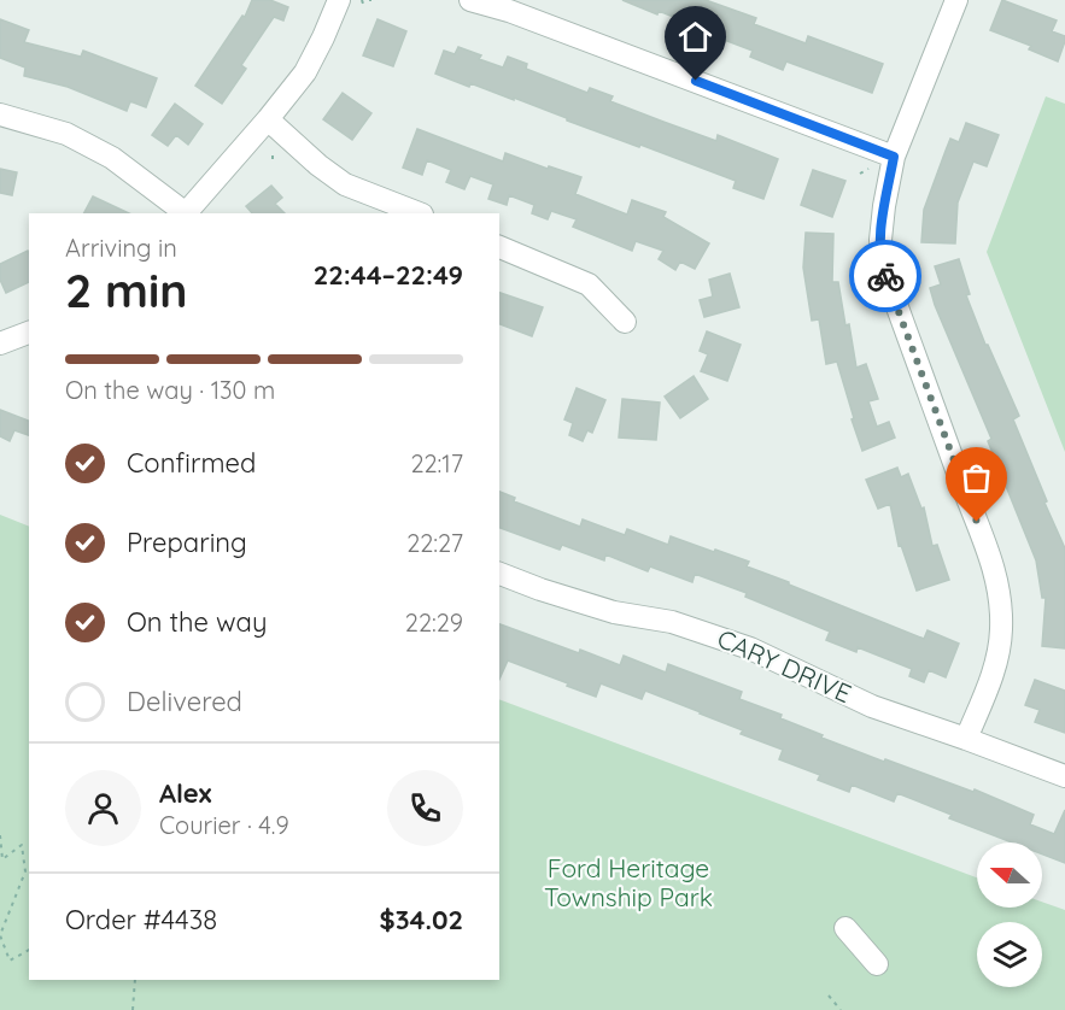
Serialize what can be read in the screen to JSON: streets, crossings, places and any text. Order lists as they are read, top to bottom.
{
  "streets": {
    "street": ["CARY DRIVE"]
  },
  "parks": ["Ford Heritage Township Park"],
  "north": "left",
  "page": {
    "heading": ["2 min", "Arriving in", "22:44–22:49"],
    "panel": [
      "Alex",
      "Courier · 4.9",
      "Order #4438",
      "$34.02"
    ],
    "bar": "On the way · 130 m",
    "list": [
      ["Confirmed", "22:17"],
      ["Preparing", "22:27"],
      ["On the way", "22:29"],
      "Delivered"
    ]
  }
}
